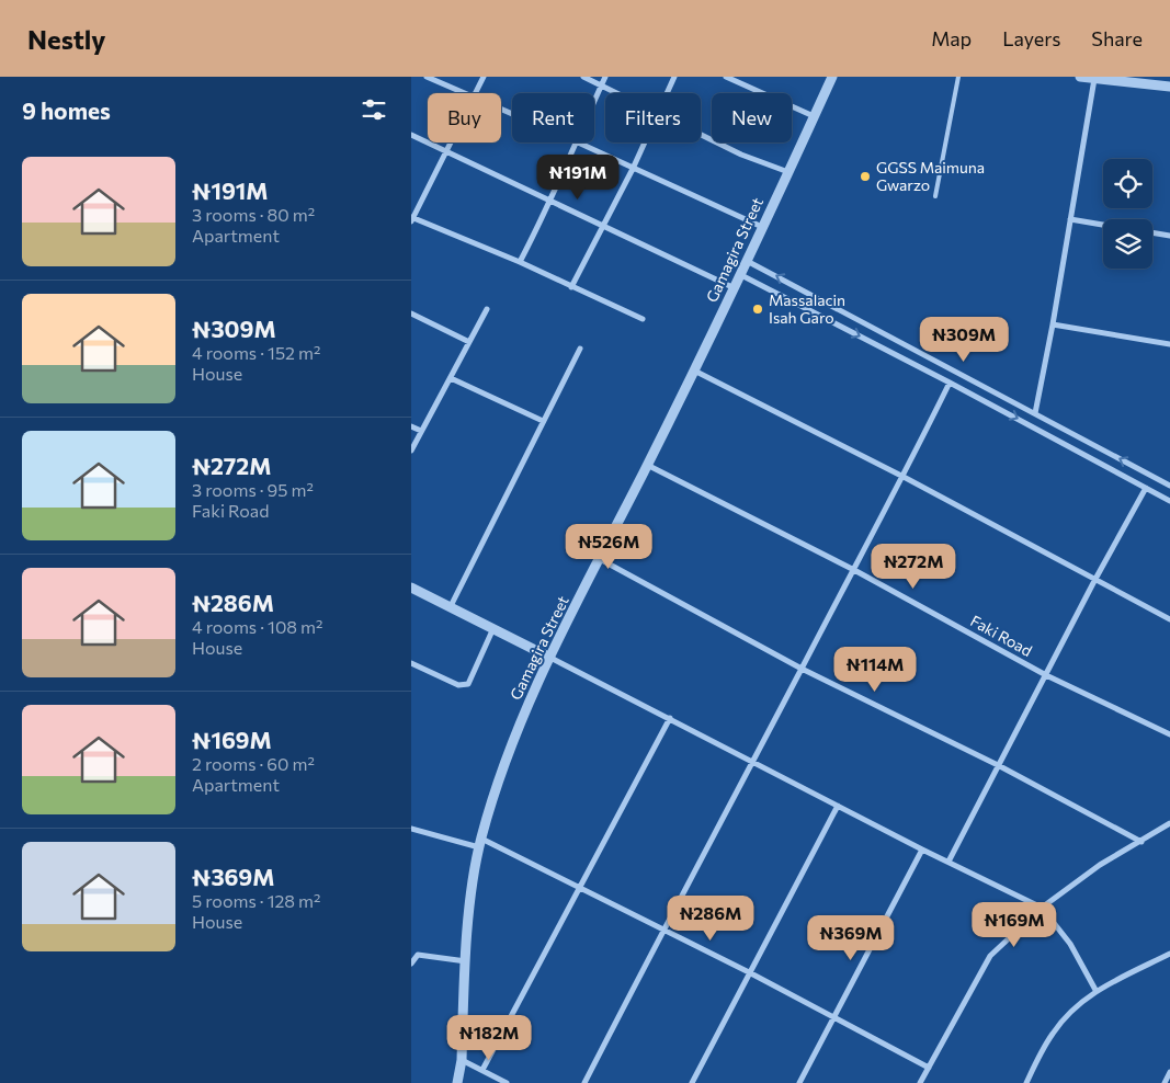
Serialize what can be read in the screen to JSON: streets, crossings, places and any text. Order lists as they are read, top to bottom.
{
  "streets": {
    "street": ["Gamagira Street", "Faki Road"]
  },
  "crossings": [
    ["Gamagira Street", "Faki Road"]
  ],
  "places": ["GGSS Maimuna Gwarzo", "Massalacin Isah Garo"],
  "page": {
    "header": "Nestly",
    "nav": ["Map", "Layers", "Share"],
    "heading": "9 homes",
    "chip": [
      "Buy",
      "Rent",
      "Filters",
      "New"
    ],
    "list": [
      {
        "name": "₦191M",
        "note": "3 rooms · 80 m² · Apartment"
      },
      {
        "name": "₦309M",
        "note": "4 rooms · 152 m² · House"
      },
      {
        "name": "₦272M",
        "note": "3 rooms · 95 m² · Faki Road"
      },
      {
        "name": "₦286M",
        "note": "4 rooms · 108 m² · House"
      },
      {
        "name": "₦169M",
        "note": "2 rooms · 60 m² · Apartment"
      },
      {
        "name": "₦369M",
        "note": "5 rooms · 128 m² · House"
      }
    ],
    "price": [
      "₦191M",
      "₦309M",
      "₦526M",
      "₦272M",
      "₦114M",
      "₦286M",
      "₦169M",
      "₦369M",
      "₦182M"
    ]
  }
}
